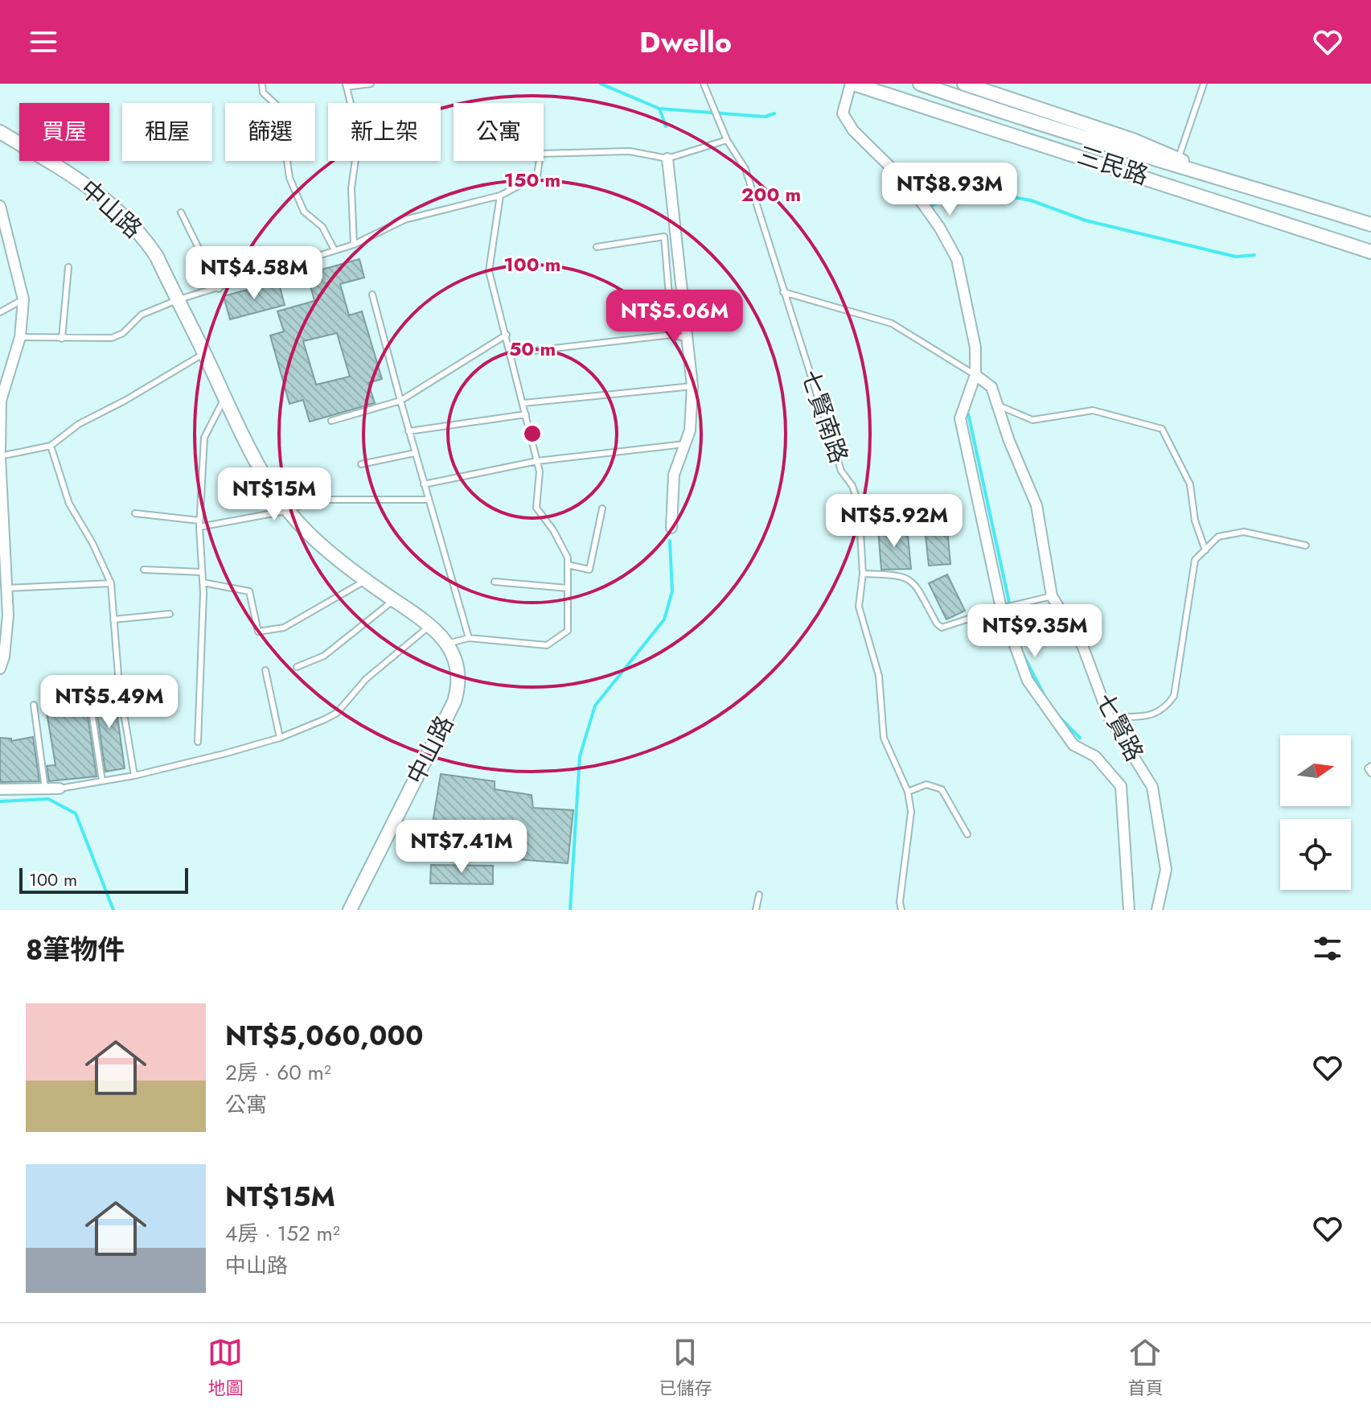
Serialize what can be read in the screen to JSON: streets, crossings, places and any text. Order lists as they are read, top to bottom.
{
  "streets": {
    "street": ["三民路", "中山路", "七賢路"],
    "lane": ["七賢南路"]
  },
  "crossings": [
    ["七賢南路", "七賢路"]
  ],
  "scale_bar": "100 m",
  "north": "right",
  "page": {
    "header": "Dwello",
    "chip": [
      "買屋",
      "租屋",
      "篩選",
      "新上架",
      "公寓"
    ],
    "price": [
      "NT$8.93M",
      "NT$4.58M",
      "NT$5.06M",
      "NT$15M",
      "NT$5.92M",
      "NT$9.35M",
      "NT$5.49M",
      "NT$7.41M"
    ],
    "scale": "100 m",
    "heading": "8筆物件",
    "list": [
      {
        "name": "NT$5,060,000",
        "note": "2房 · 60 m² · 公寓"
      },
      {
        "name": "NT$15M",
        "note": "4房 · 152 m² · 中山路"
      }
    ],
    "tabs": ["地圖", "已儲存", "首頁"]
  },
  "rings": [
    "150 m",
    "200 m",
    "100 m",
    "50 m"
  ]
}
